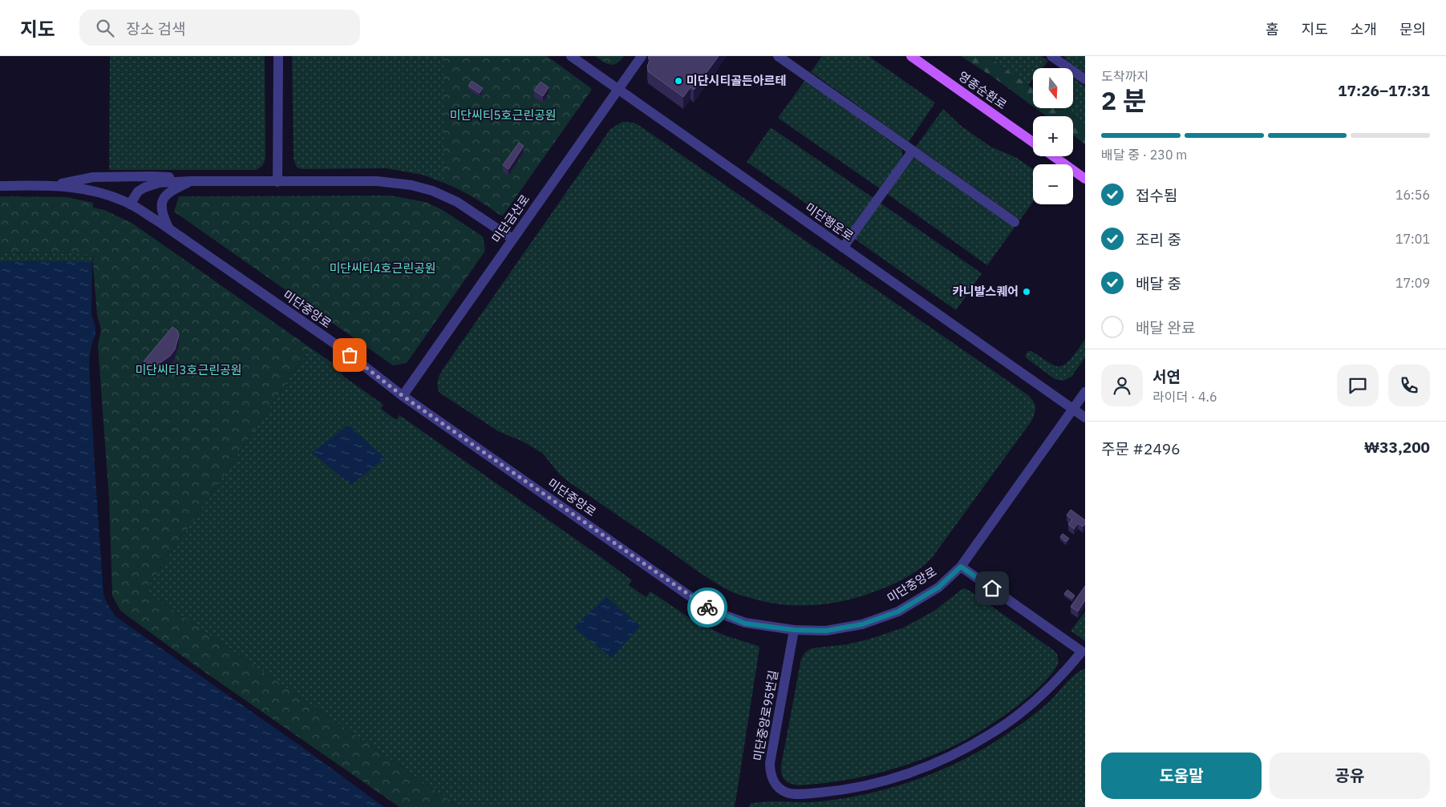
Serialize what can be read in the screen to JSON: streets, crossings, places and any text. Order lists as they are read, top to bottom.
{
  "streets": {
    "main road": ["영종순환로"],
    "street": [
      "미단금산로",
      "미단행운로",
      "미단중앙로",
      "미단중앙로95번길"
    ]
  },
  "crossings": [
    ["미단금산로", "미단행운로"],
    ["미단금산로", "미단중앙로"],
    ["미단행운로", "미단중앙로"],
    ["미단중앙로", "미단중앙로95번길"]
  ],
  "parks": ["미단씨티5호근린공원", "미단씨티4호근린공원", "미단씨티3호근린공원"],
  "places": ["미단시티골든아르테", "카니발스퀘어"],
  "north": "bottom",
  "page": {
    "header": "지도",
    "search": "장소 검색",
    "nav": [
      "홈",
      "지도",
      "소개",
      "문의"
    ],
    "heading": ["2 분", "도착까지", "17:26–17:31"],
    "panel": [
      "서연",
      "라이더 · 4.6",
      "주문 #2496",
      "₩33,200"
    ],
    "map_buttons": ["+", "−"],
    "bar": "배달 중 · 230 m",
    "list": [
      ["접수됨", "16:56"],
      ["조리 중", "17:01"],
      ["배달 중", "17:09"],
      "배달 완료"
    ],
    "buttons": ["도움말", "공유"]
  }
}
